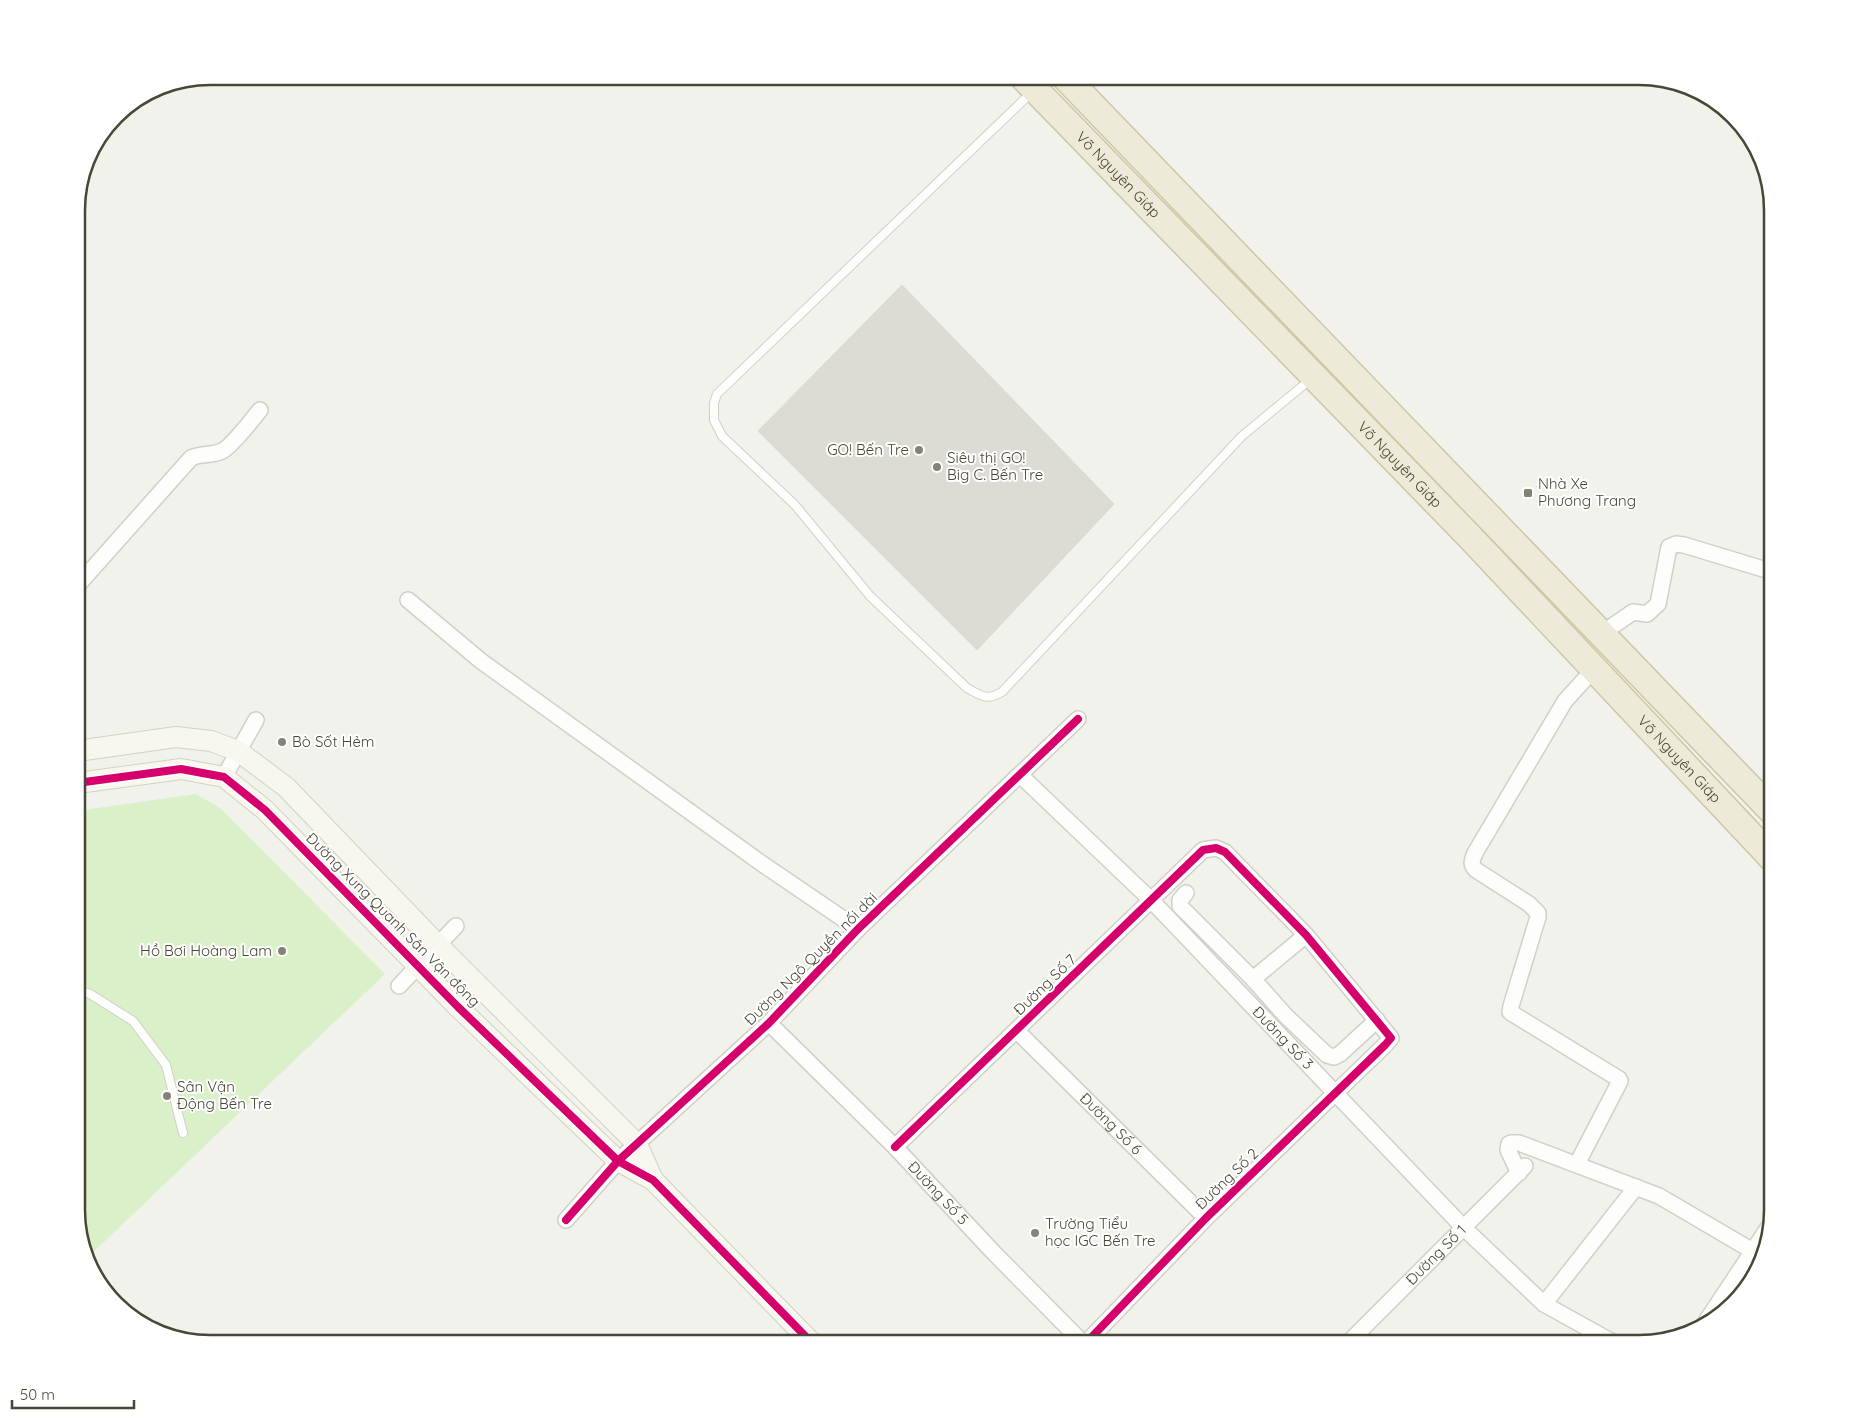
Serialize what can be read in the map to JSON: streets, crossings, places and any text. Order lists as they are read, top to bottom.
{
  "streets": {
    "highway": ["Võ Nguyên Giáp"],
    "street": [
      "Đường Xung Quanh Sân Vận động",
      "Đường Ngô Quyền nối dài",
      "Đường Số 7",
      "Đường Số 3",
      "Đường Số 6",
      "Đường Số 2",
      "Đường Số 5",
      "Đường Số 1"
    ]
  },
  "crossings": [
    ["Đường Xung Quanh Sân Vận động", "Đường Ngô Quyền nối dài"],
    ["Đường Ngô Quyền nối dài", "Đường Số 3"],
    ["Đường Ngô Quyền nối dài", "Đường Số 5"],
    ["Đường Số 7", "Đường Số 3"],
    ["Đường Số 7", "Đường Số 6"],
    ["Đường Số 7", "Đường Số 5"],
    ["Đường Số 3", "Đường Số 2"],
    ["Đường Số 3", "Đường Số 1"],
    ["Đường Số 6", "Đường Số 2"]
  ],
  "places": {
    "other": [
      "GO! Bến Tre",
      "Siêu thị GO! Big C. Bến Tre",
      "Bò Sốt Hẻm",
      "Hồ Bơi Hoàng Lam",
      "Sân Vận Động Bến Tre",
      "Trường Tiểu học IGC Bến Tre"
    ],
    "transit": ["Nhà Xe Phương Trang"]
  },
  "scale_bar": "50 m"
}
